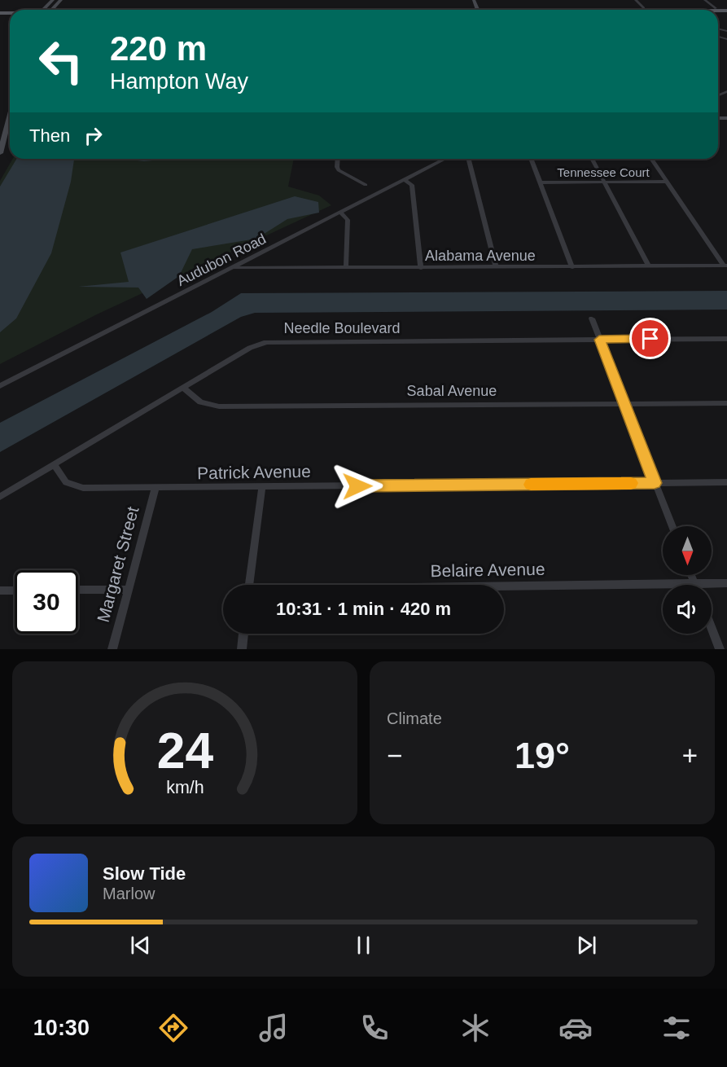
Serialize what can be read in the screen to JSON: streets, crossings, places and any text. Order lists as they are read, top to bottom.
{
  "streets": {
    "street": [
      "Tennessee Court",
      "Alabama Avenue",
      "Audubon Road",
      "Needle Boulevard",
      "Sabal Avenue",
      "Patrick Avenue",
      "Margaret Street",
      "Belaire Avenue"
    ]
  },
  "crossings": [
    ["Alabama Avenue", "Audubon Road"],
    ["Needle Boulevard", "Sabal Avenue"],
    ["Needle Boulevard", "Patrick Avenue"],
    ["Patrick Avenue", "Margaret Street"]
  ],
  "north": "bottom",
  "page": {
    "turn": ["220 m", "Hampton Way"],
    "then": "Then",
    "limit": "30",
    "trip": "10:31 · 1 min · 420 m",
    "tile": "Climate",
    "heat": ["−", "19°", "+"],
    "song": ["Slow Tide", "Marlow"],
    "tabs": "10:30",
    "gauge": ["24", "km/h"]
  }
}
